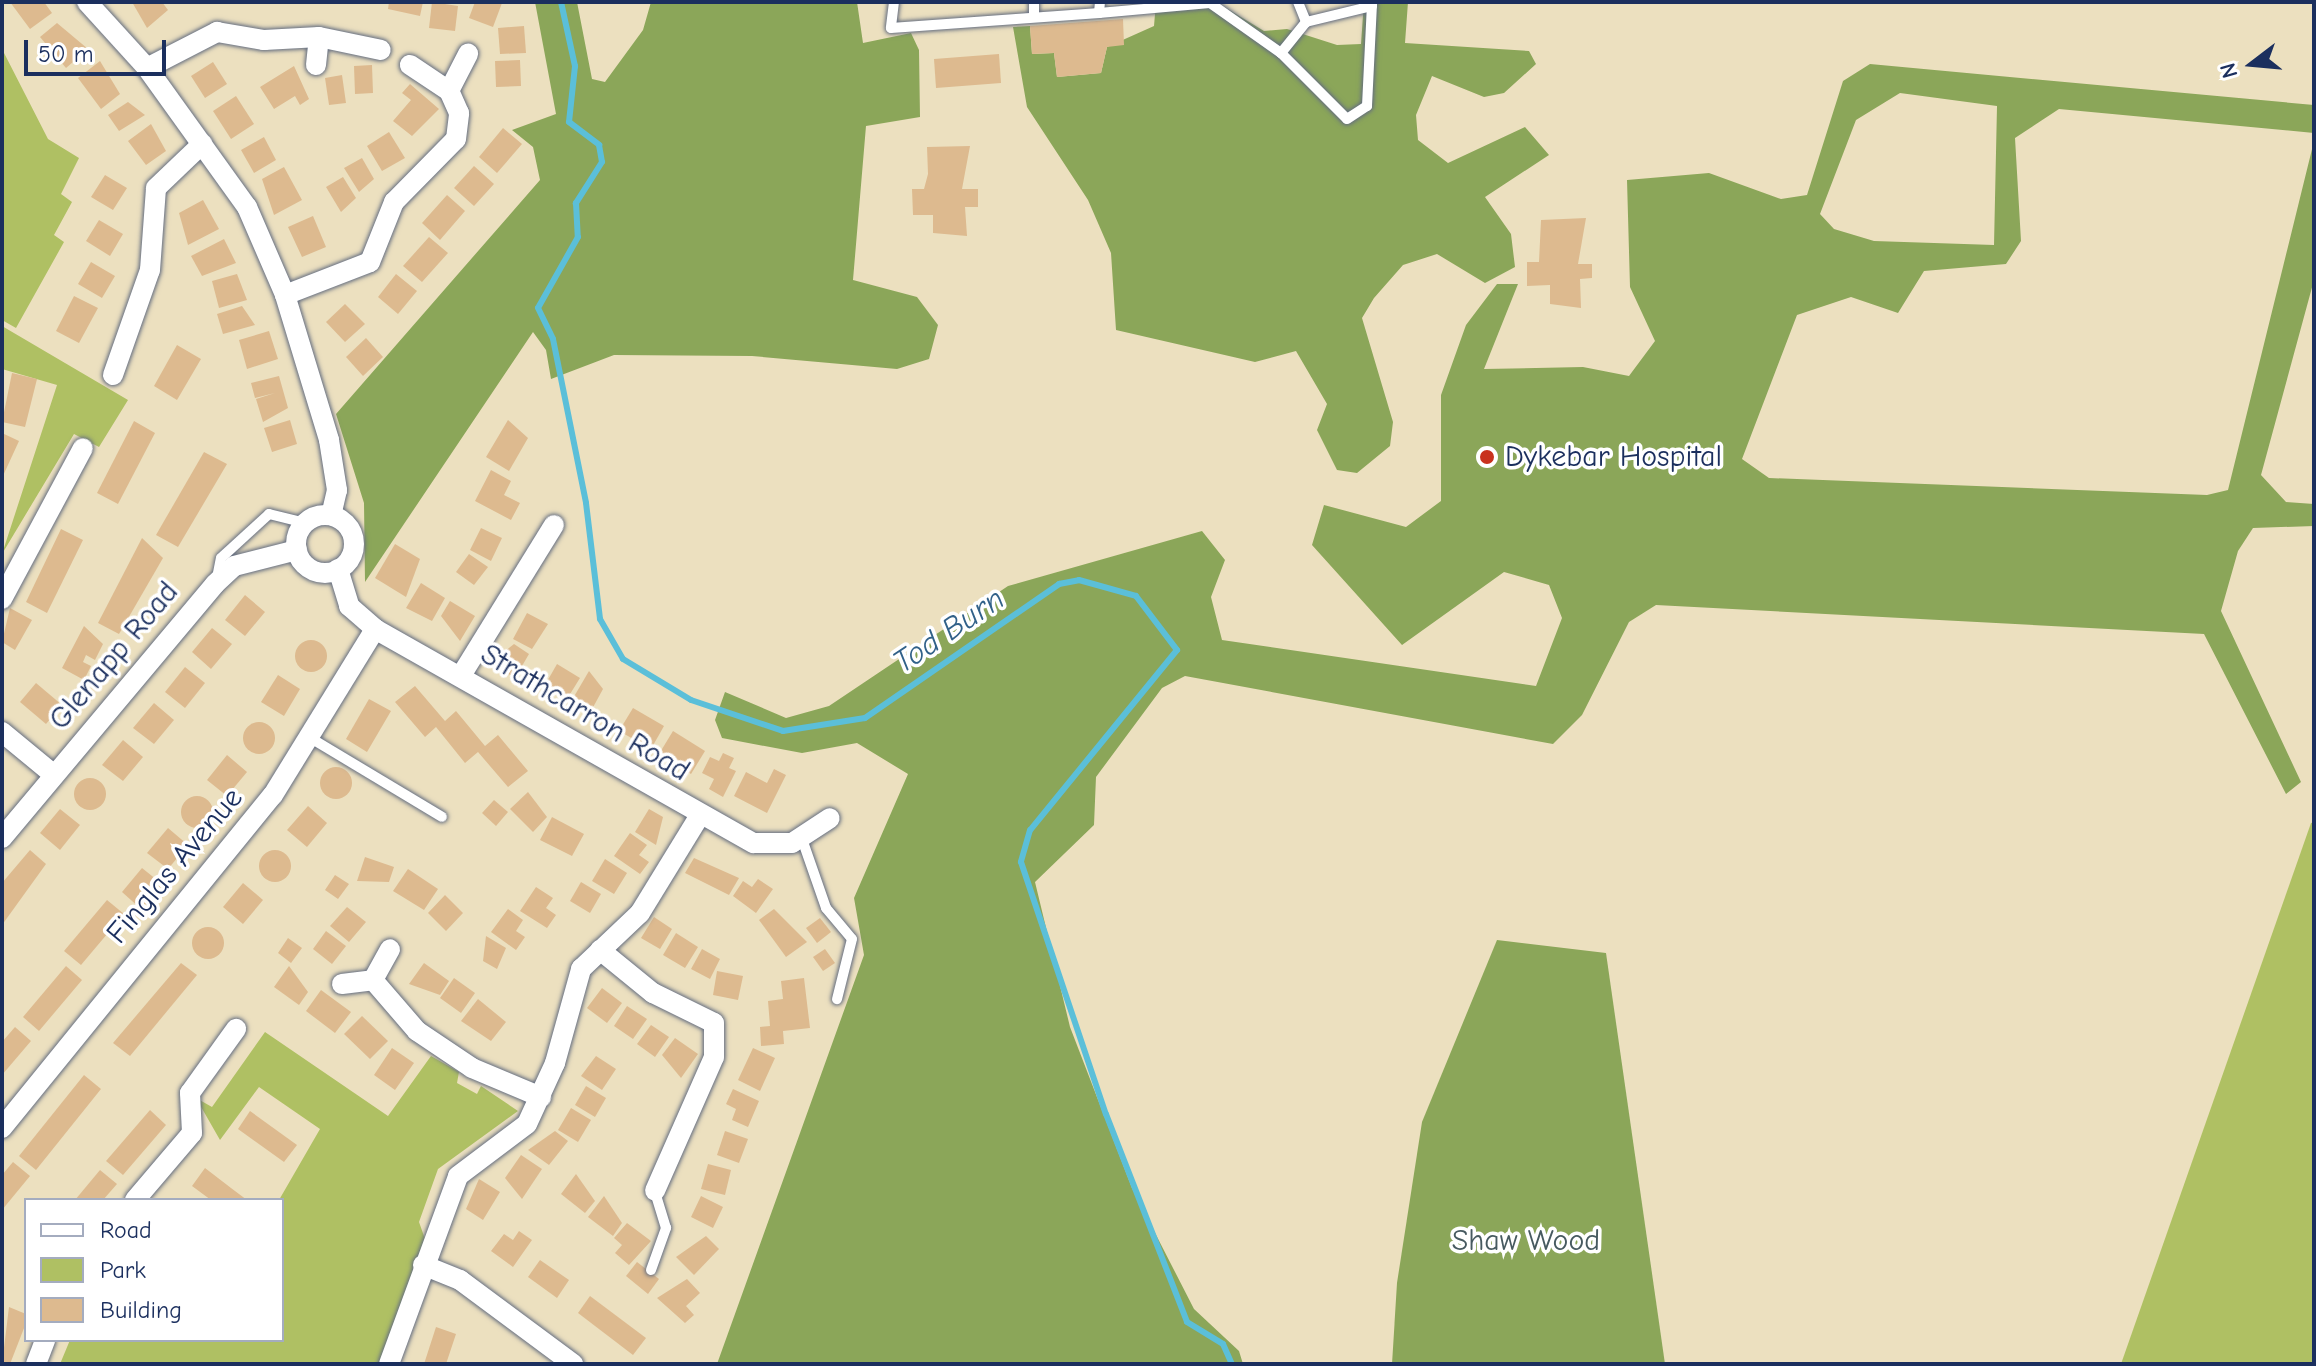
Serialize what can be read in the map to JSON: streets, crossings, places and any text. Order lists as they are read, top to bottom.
{
  "streets": {
    "street": ["Glenapp Road", "Strathcarron Road", "Finglas Avenue"]
  },
  "crossings": [
    ["Glenapp Road", "Strathcarron Road"],
    ["Strathcarron Road", "Finglas Avenue"]
  ],
  "water": ["Tod Burn"],
  "parks": ["Shaw Wood"],
  "places": ["Dykebar Hospital"],
  "legend": ["Road", "Park", "Building"],
  "scale_bar": "50 m",
  "north": "left"
}
